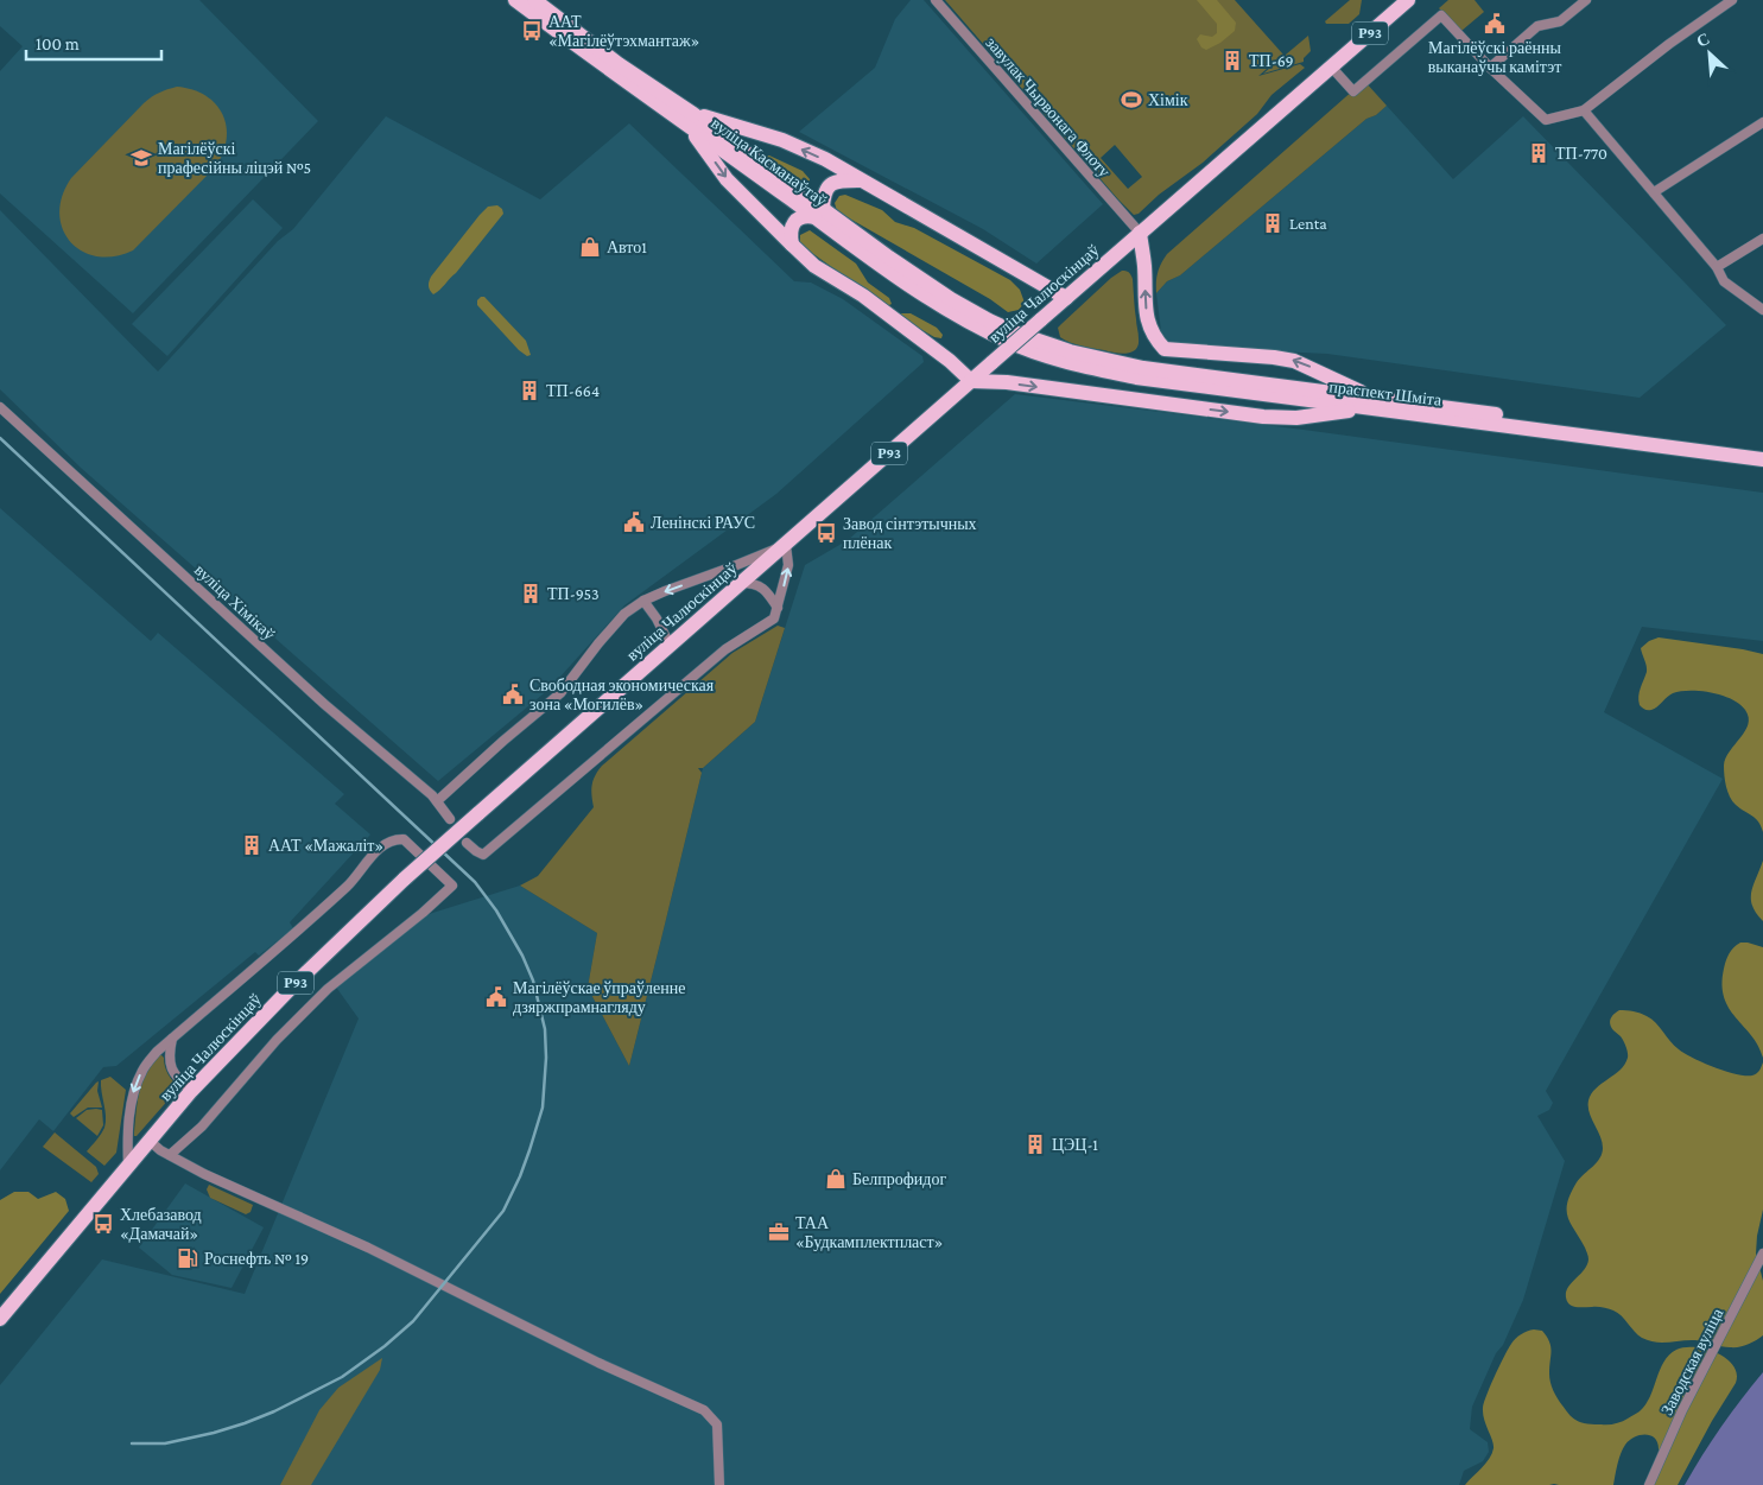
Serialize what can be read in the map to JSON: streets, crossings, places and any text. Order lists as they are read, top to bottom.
{
  "streets": {
    "main road": [
      "Р93",
      "вуліца Касманаўтаў",
      "вуліца Чалюскінцаў",
      "праспект Шміта"
    ],
    "street": ["завулак Чырвонага Флоту", "вуліца Хімікаў", "Заводская вуліца"]
  },
  "crossings": [
    ["завулак Чырвонага Флоту", "вуліца Чалюскінцаў"],
    ["вуліца Касманаўтаў", "праспект Шміта"]
  ],
  "places": {
    "public building": [
      "Магілёўскі раённы выканаўчы камітэт",
      "Ленінскі РАУС",
      "Свободная экономическая зона «Могилёв»",
      "Магілёўскае ўпраўленне дзяржпрамнагляду"
    ],
    "bus stop": ["ААТ «Магілёўтэхмантаж»", "Завод сінтэтычных плёнак", "Хлебазавод «Дамачай»"],
    "building": [
      "ТП-69",
      "ТП-770",
      "Lenta",
      "ТП-664",
      "ТП-953",
      "ААТ «Мажаліт»",
      "ЦЭЦ-1"
    ],
    "sports": ["Хімік"],
    "school or university": ["Магілёўскі прафесійны ліцэй №5"],
    "shop": ["Авто1", "Белпрофидог"],
    "office": ["ТАА «Будкамплектпласт»"],
    "fuel station": ["Роснефть № 19"]
  },
  "scale_bar": "100 m",
  "north": "top left"
}
